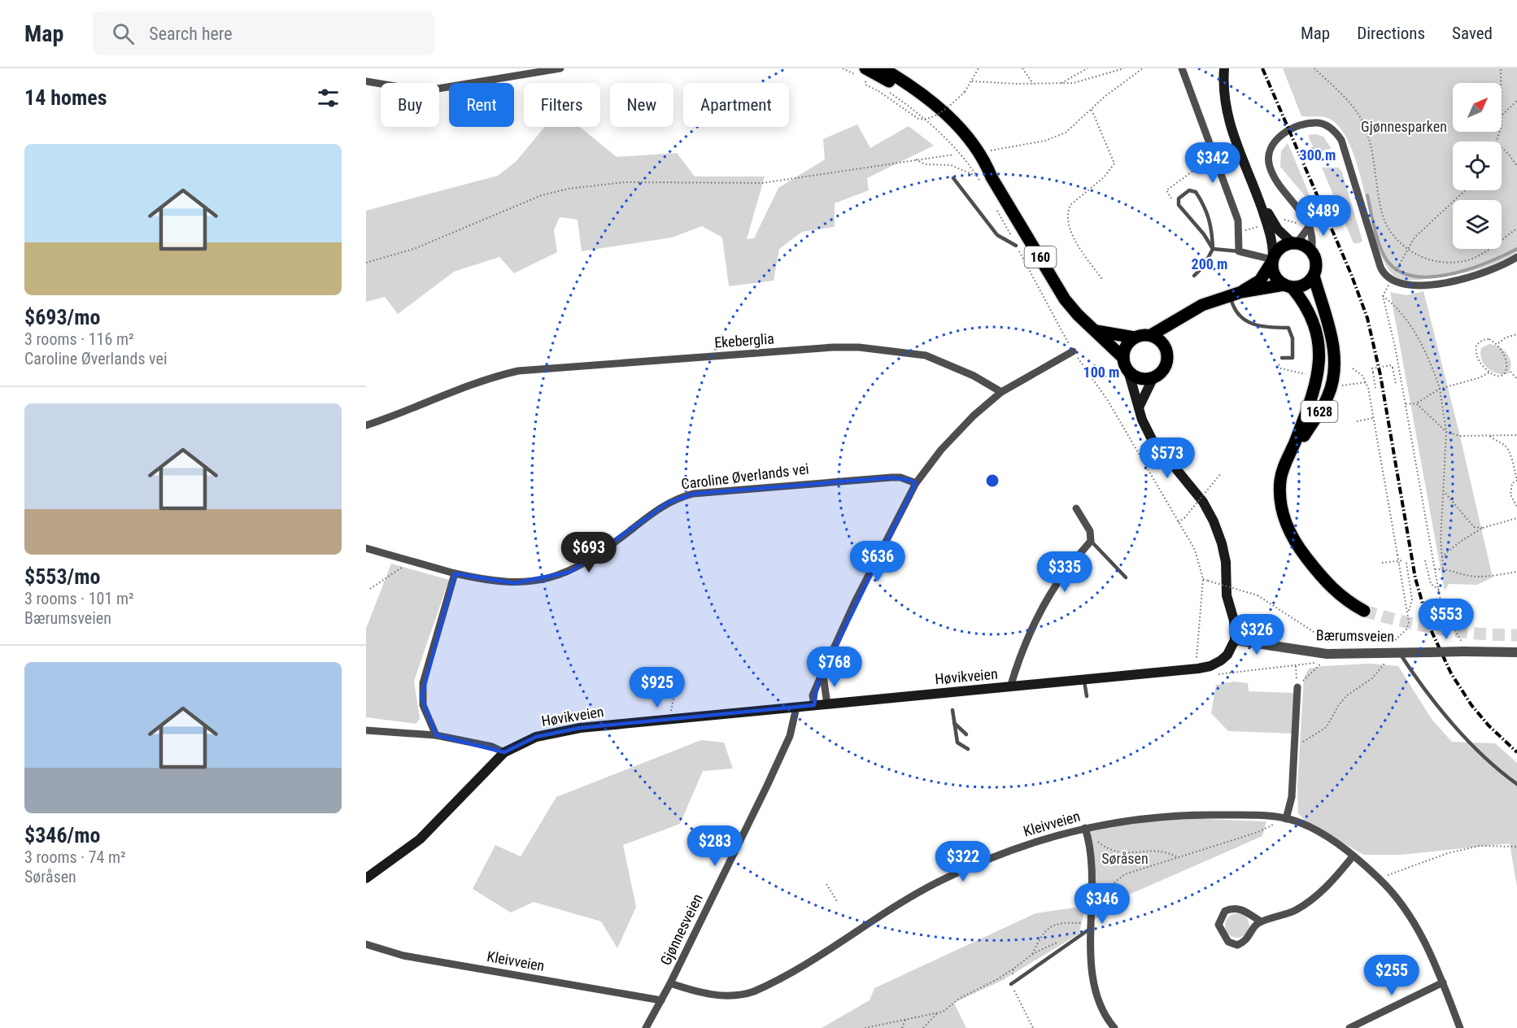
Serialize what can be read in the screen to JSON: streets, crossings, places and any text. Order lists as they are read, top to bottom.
{
  "streets": {
    "main road": ["160", "1628", "Høvikveien"],
    "street": [
      "Ekeberglia",
      "Caroline Øverlands vei",
      "Bærumsveien",
      "Kleivveien",
      "Gjønnesveien"
    ]
  },
  "crossings": [
    ["Bærumsveien", "Høvikveien"],
    ["Høvikveien", "Gjønnesveien"],
    ["Kleivveien", "Gjønnesveien"]
  ],
  "parks": ["Gjønnesparken", "Søråsen"],
  "north": "top right",
  "page": {
    "header": "Map",
    "search": "Search here",
    "nav": ["Map", "Directions", "Saved"],
    "heading": "14 homes",
    "chip": [
      "Buy",
      "Rent",
      "Filters",
      "New",
      "Apartment"
    ],
    "list": [
      {
        "name": "$693/mo",
        "note": "3 rooms · 116 m² · Caroline Øverlands vei"
      },
      {
        "name": "$553/mo",
        "note": "3 rooms · 101 m² · Bærumsveien"
      },
      {
        "name": "$346/mo",
        "note": "3 rooms · 74 m² · Søråsen"
      }
    ],
    "price": [
      "$342",
      "$489",
      "$573",
      "$693",
      "$636",
      "$335",
      "$553",
      "$326",
      "$768",
      "$925",
      "$283",
      "$322",
      "$346",
      "$255"
    ]
  },
  "rings": ["300 m", "200 m", "100 m"]
}
